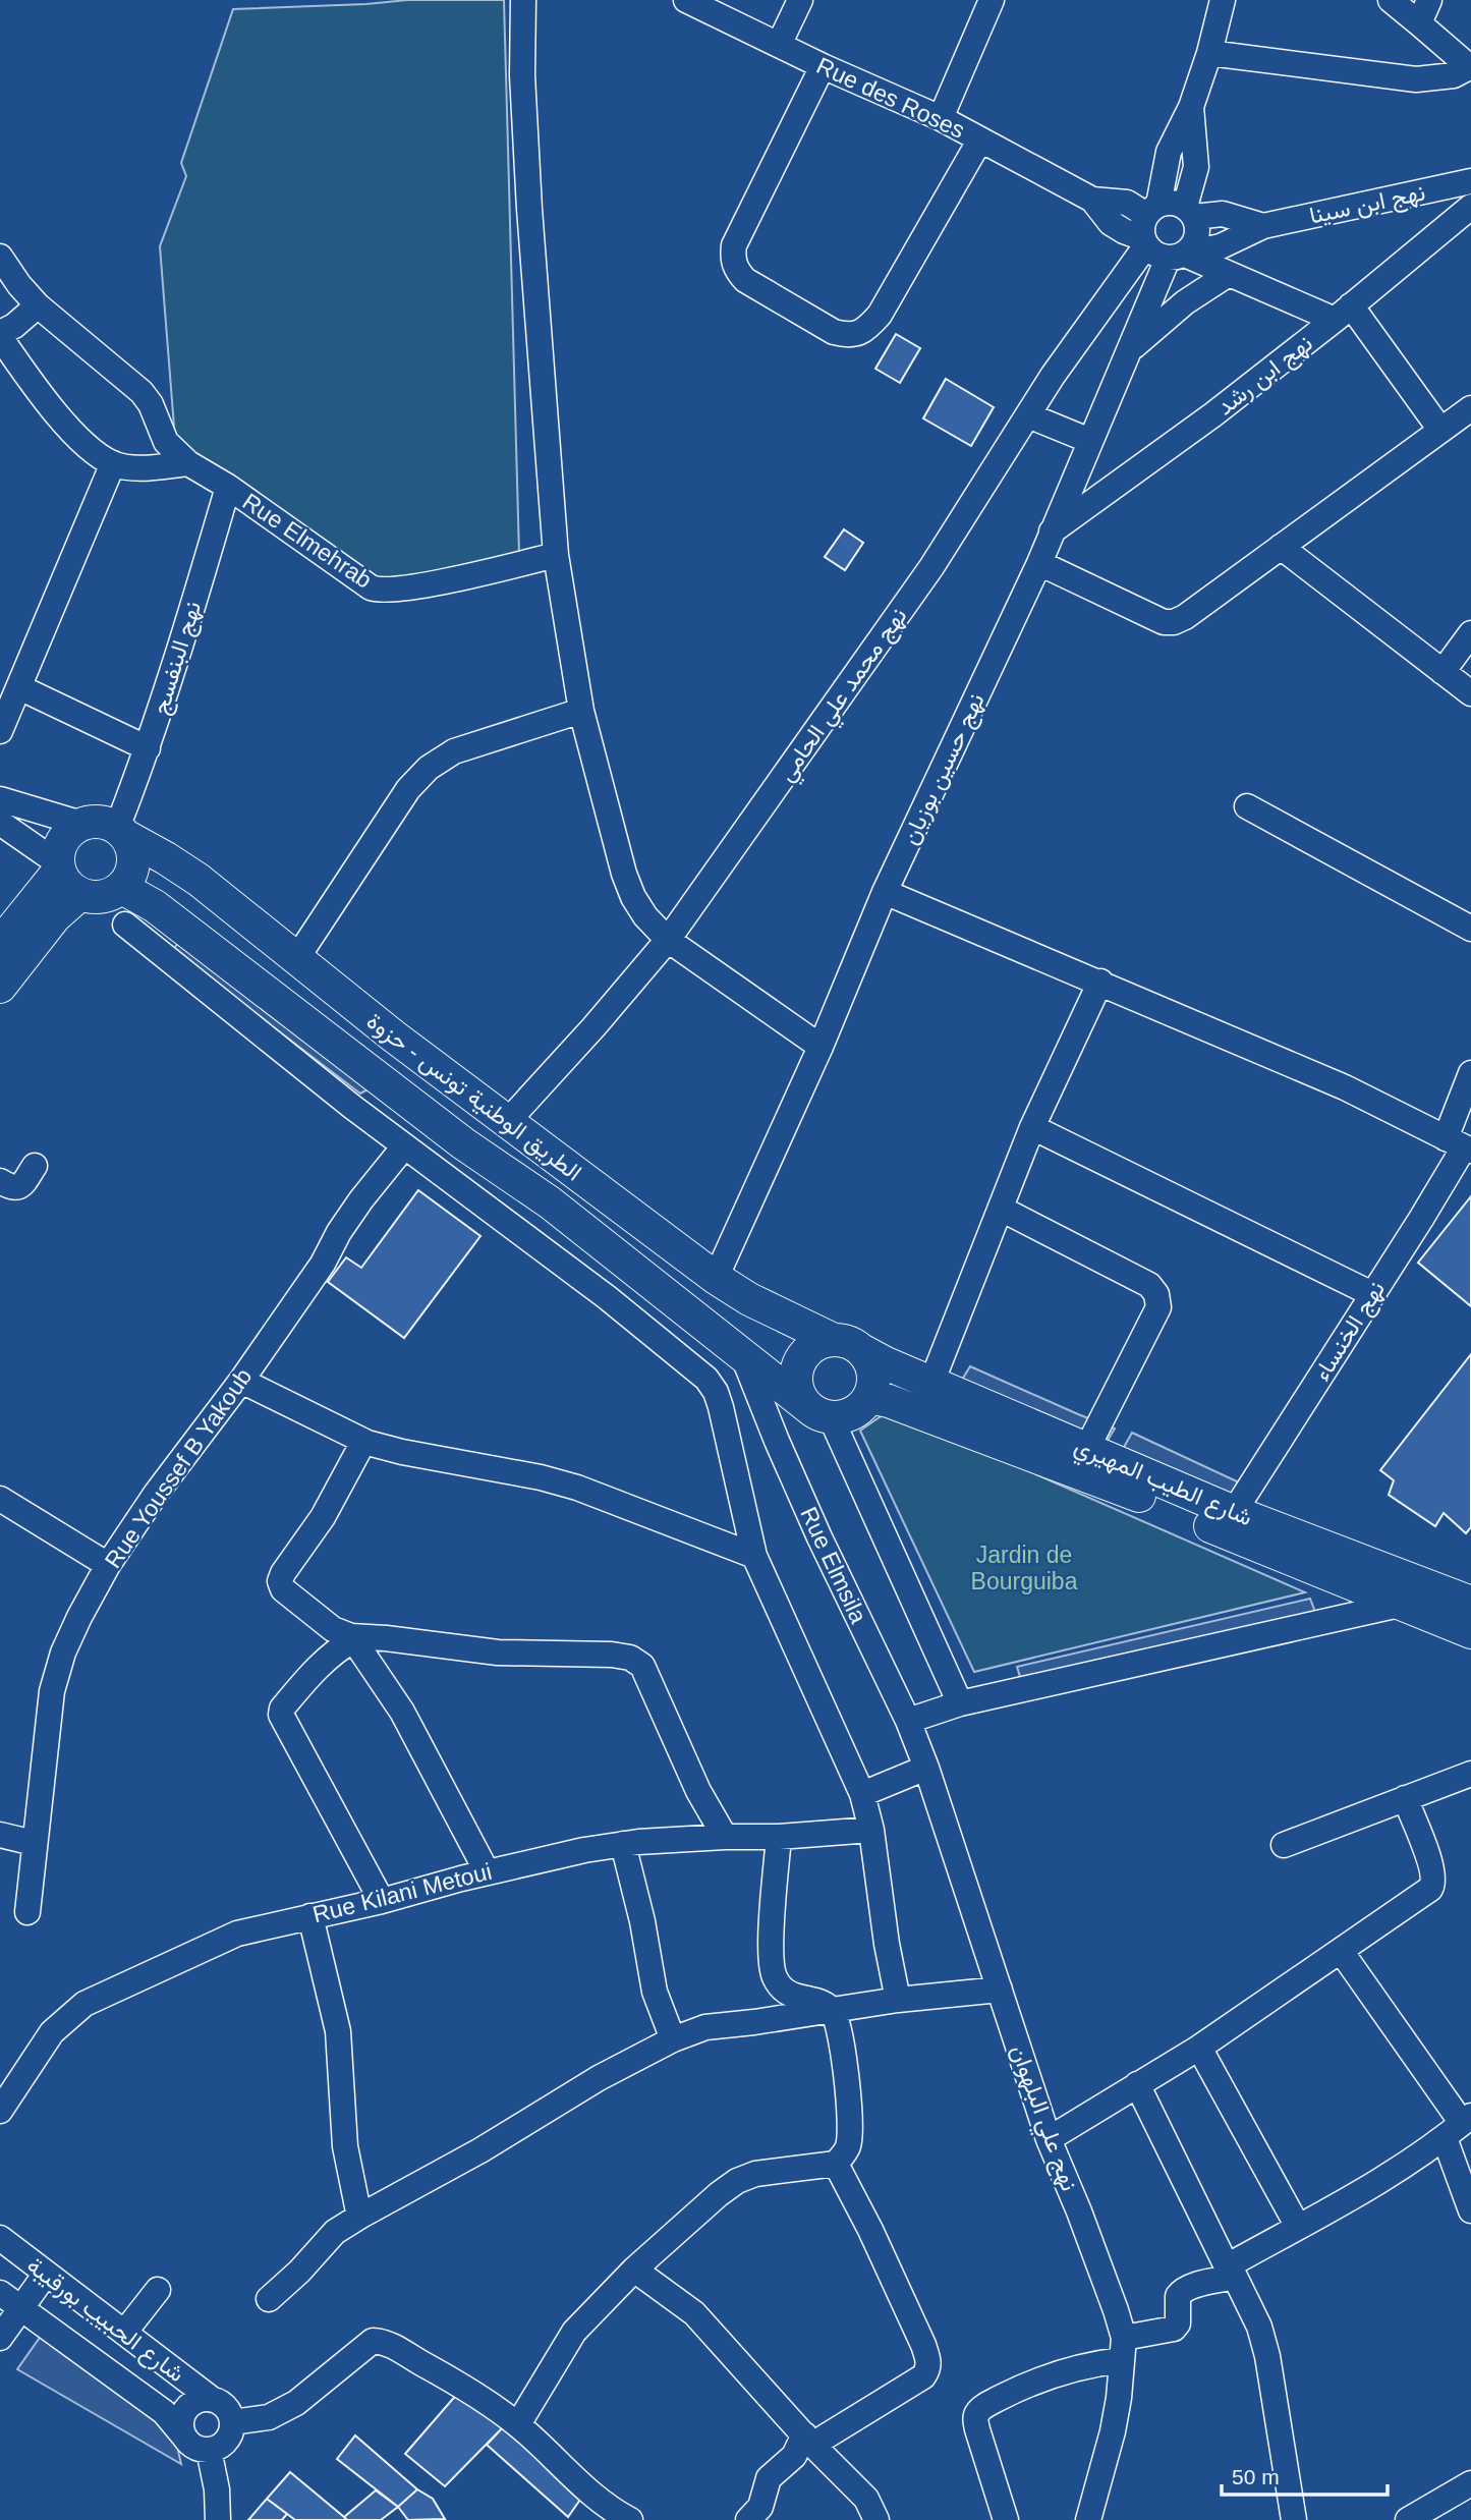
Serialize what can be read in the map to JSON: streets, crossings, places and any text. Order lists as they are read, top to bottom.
{
  "streets": {
    "main road": ["الطريق الوطنية تونس - حزوة", "شارع الطيب المهيري"],
    "street": [
      "Rue des Roses",
      "نهج ابن سينا",
      "نهج ابن رشد",
      "Rue Elmehrab",
      "نهج البنفسج",
      "نهج محمد علي الحامي",
      "نهج حسين بوزيان",
      "نهج الخنساء",
      "Rue Youssef B Yakoub",
      "Rue Elmsila",
      "Rue Kilani Metoui",
      "نهج علي البلهوان",
      "شارع الحبيب بورقيبة"
    ]
  },
  "crossings": [
    ["Rue des Roses", "نهج ابن سينا"],
    ["Rue des Roses", "نهج محمد علي الحامي"],
    ["Rue des Roses", "نهج حسين بوزيان"],
    ["نهج ابن سينا", "نهج محمد علي الحامي"],
    ["نهج ابن سينا", "نهج حسين بوزيان"],
    ["نهج ابن رشد", "نهج حسين بوزيان"],
    ["Rue Elmehrab", "نهج البنفسج"],
    ["نهج البنفسج", "الطريق الوطنية تونس - حزوة"],
    ["نهج محمد علي الحامي", "نهج حسين بوزيان"],
    ["نهج محمد علي الحامي", "الطريق الوطنية تونس - حزوة"],
    ["نهج حسين بوزيان", "الطريق الوطنية تونس - حزوة"],
    ["الطريق الوطنية تونس - حزوة", "شارع الطيب المهيري"],
    ["الطريق الوطنية تونس - حزوة", "Rue Elmsila"],
    ["نهج الخنساء", "شارع الطيب المهيري"],
    ["Rue Elmsila", "نهج علي البلهوان"]
  ],
  "parks": ["Jardin de Bourguiba"],
  "scale_bar": "50 m"
}
